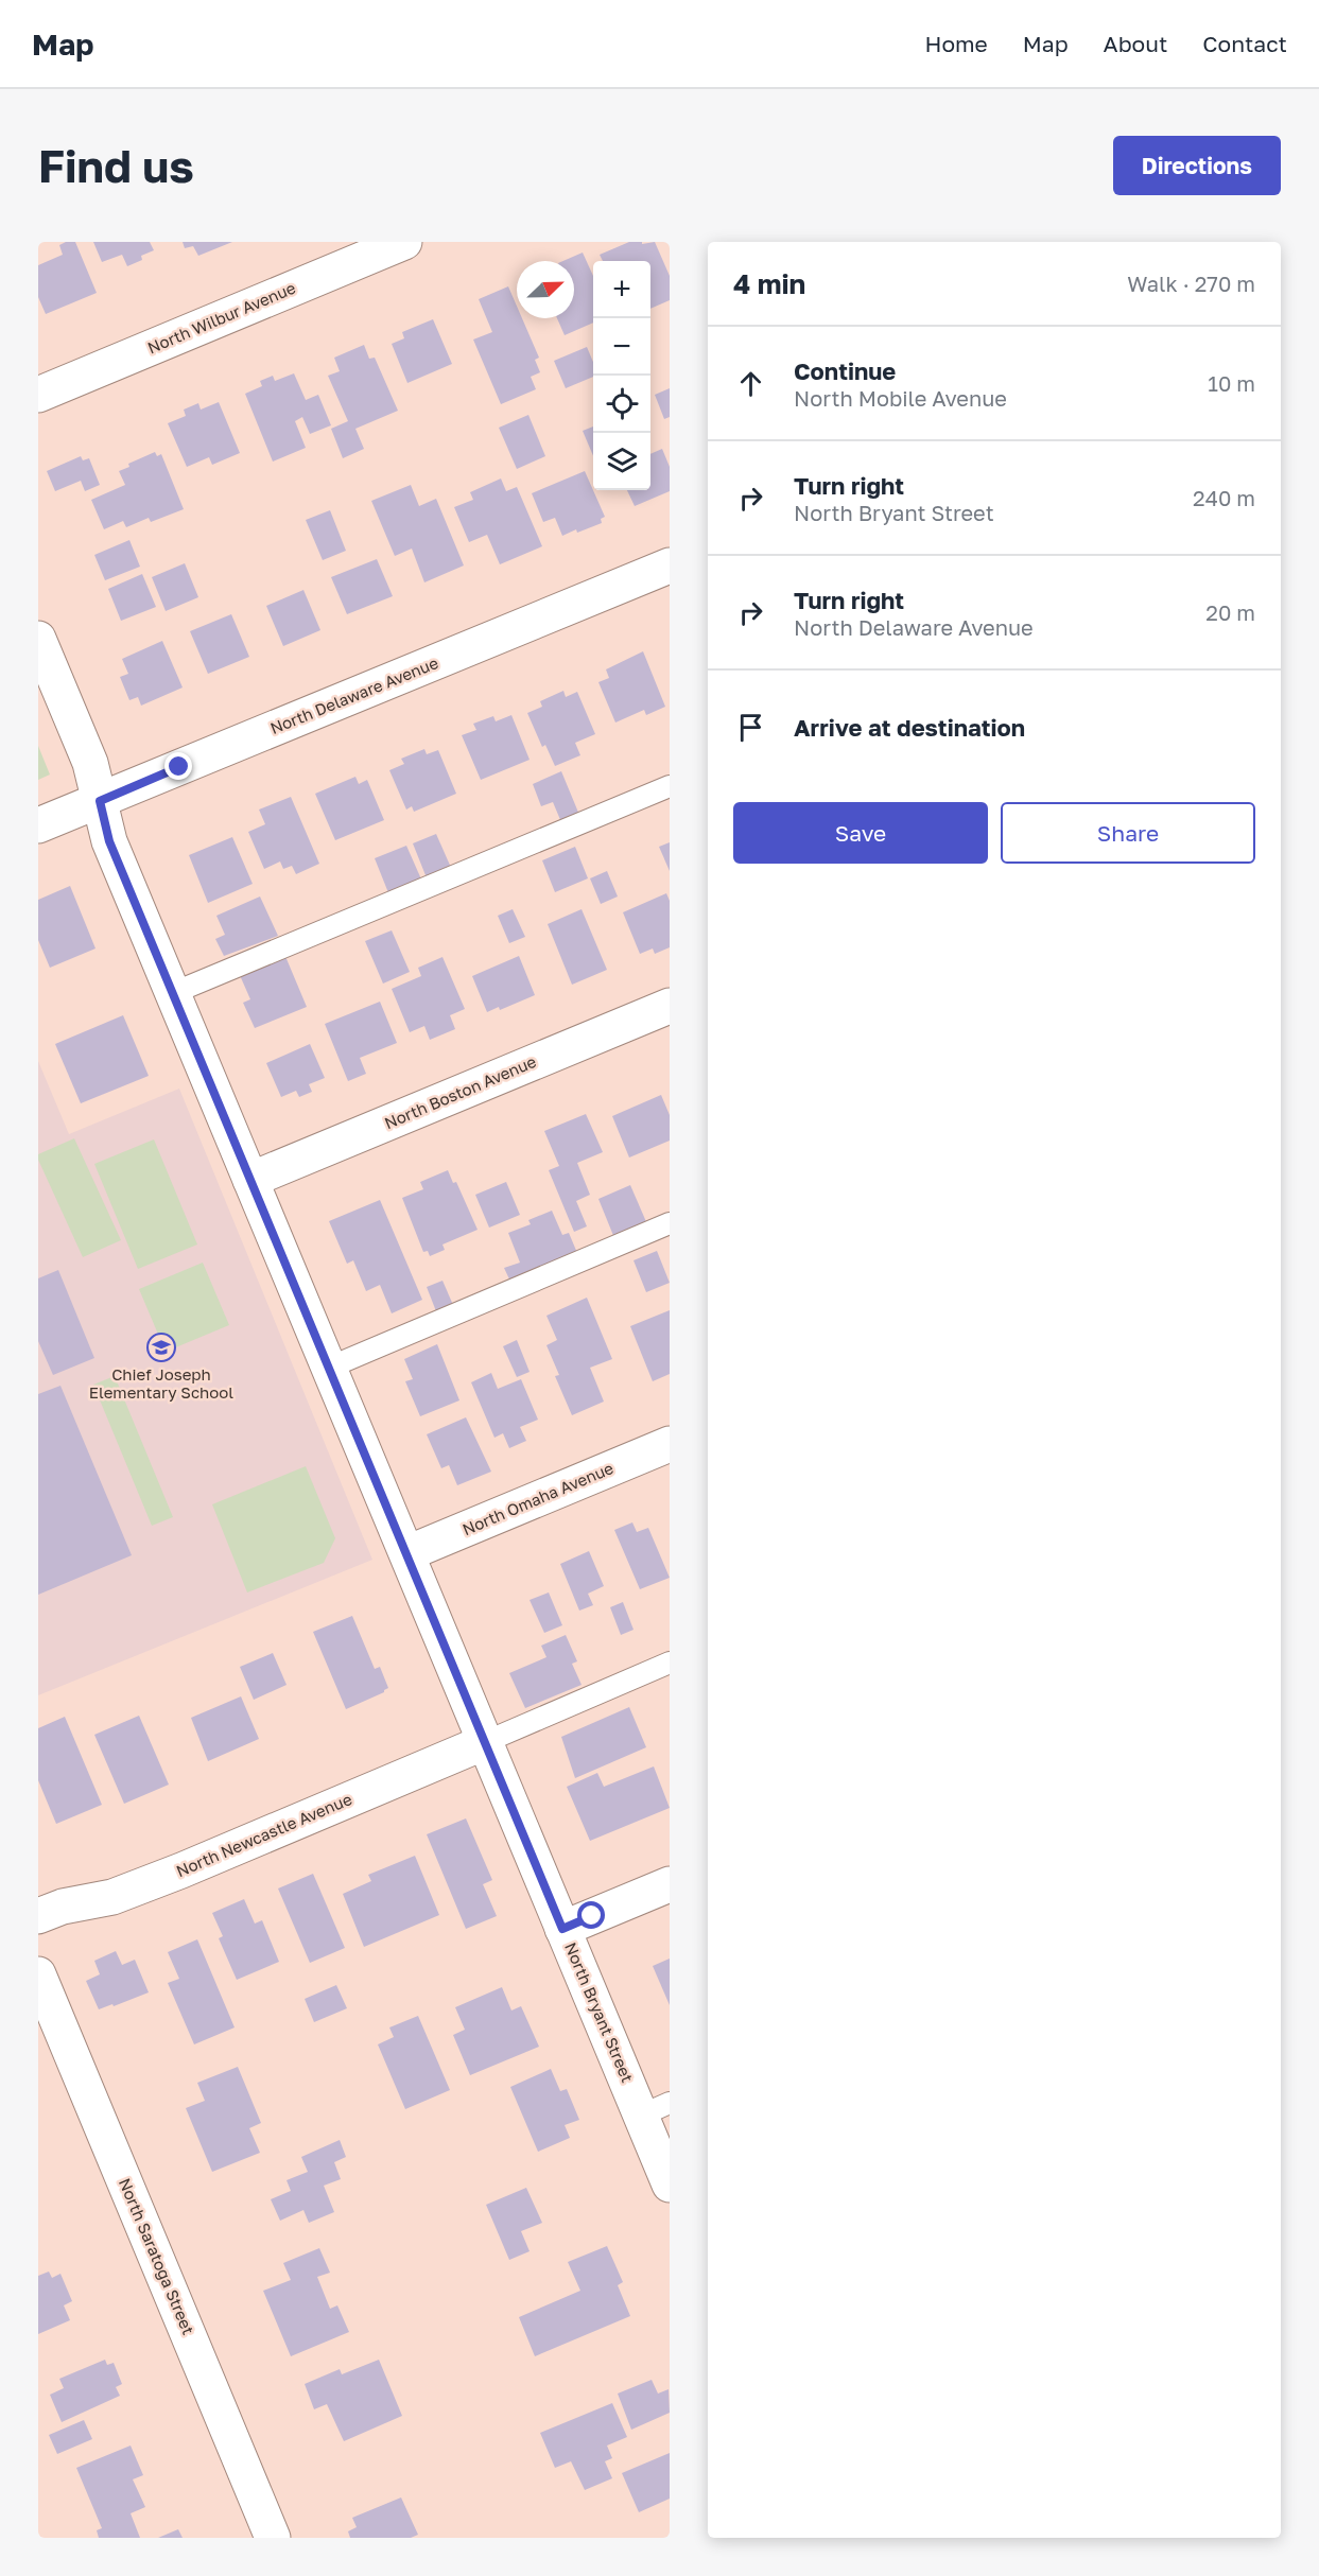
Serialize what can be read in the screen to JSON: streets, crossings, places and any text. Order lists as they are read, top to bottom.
{
  "streets": {
    "street": [
      "North Wilbur Avenue",
      "North Delaware Avenue",
      "North Boston Avenue",
      "North Omaha Avenue",
      "North Newcastle Avenue",
      "North Bryant Street",
      "North Saratoga Street"
    ]
  },
  "crossings": [
    ["North Delaware Avenue", "North Bryant Street"],
    ["North Boston Avenue", "North Bryant Street"],
    ["North Omaha Avenue", "North Bryant Street"],
    ["North Newcastle Avenue", "North Bryant Street"]
  ],
  "places": {
    "school or university": ["Chief Joseph Elementary School"]
  },
  "north": "top right",
  "page": {
    "header": "Map",
    "nav": [
      "Home",
      "Map",
      "About",
      "Contact"
    ],
    "buttons": [
      "Directions",
      ["Save", "Share"]
    ],
    "title": "Find us",
    "heading": ["4 min", "Walk · 270 m"],
    "map_buttons": ["+", "−"],
    "list": [
      ["Continue", "North Mobile Avenue", "10 m"],
      ["Turn right", "North Bryant Street", "240 m"],
      ["Turn right", "North Delaware Avenue", "20 m"],
      "Arrive at destination"
    ]
  }
}
